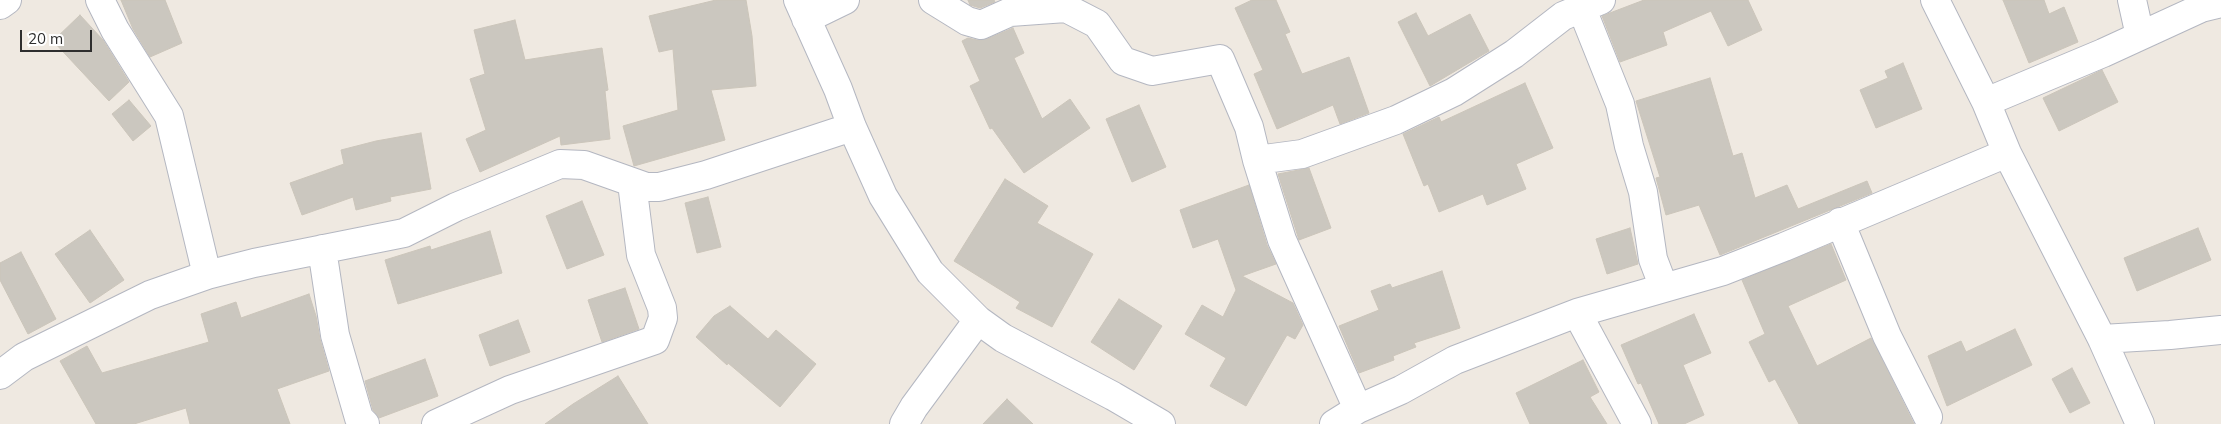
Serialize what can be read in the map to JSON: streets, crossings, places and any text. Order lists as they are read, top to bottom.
{
  "scale_bar": "20 m"
}
